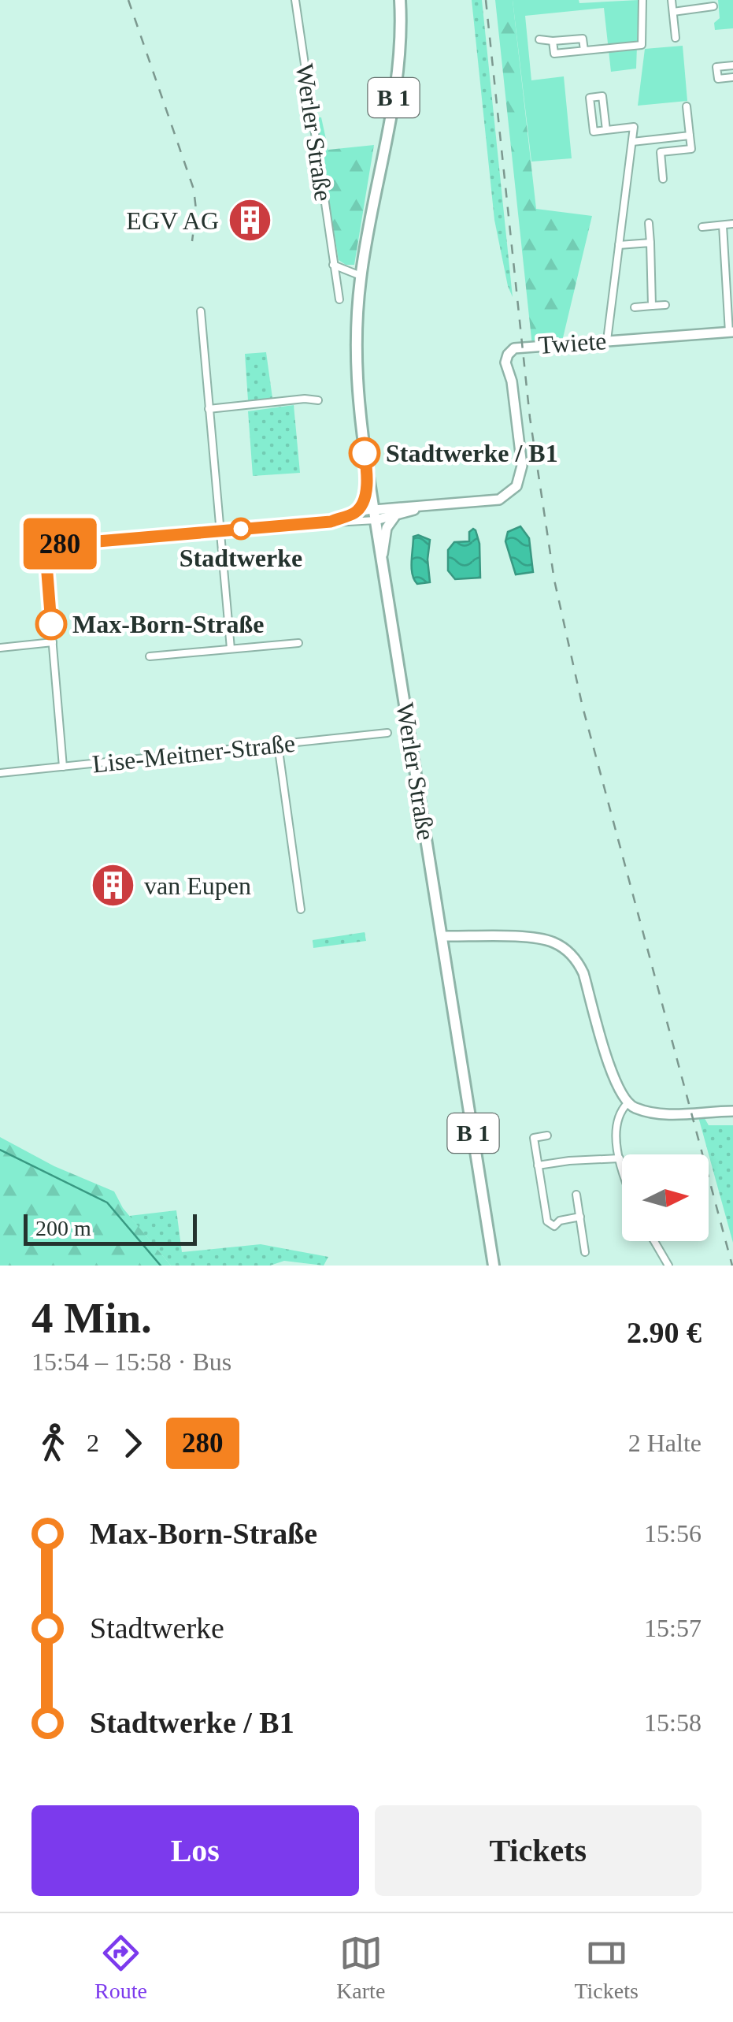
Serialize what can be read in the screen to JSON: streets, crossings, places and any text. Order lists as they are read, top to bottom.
{
  "streets": {
    "main road": ["B 1", "Werler Straße"],
    "street": ["Twiete", "Lise-Meitner-Straße"]
  },
  "crossings": [
    ["Werler Straße", "Twiete"]
  ],
  "places": {
    "building": ["EGV AG", "van Eupen"],
    "other": ["Stadtwerke / B1", "Stadtwerke", "Max-Born-Straße"]
  },
  "lines": ["bus line 280"],
  "scale_bar": "200 m",
  "north": "right",
  "page": {
    "on_map": "280",
    "scale": "200 m",
    "heading": ["4 Min.", "15:54 – 15:58 · Bus", "2.90 €"],
    "legs": ["2", "280", "2 Halte"],
    "list": [
      {
        "name": "Max-Born-Straße",
        "value": "15:56"
      },
      {
        "name": "Stadtwerke",
        "value": "15:57"
      },
      {
        "name": "Stadtwerke / B1",
        "value": "15:58"
      }
    ],
    "buttons": ["Los", "Tickets"],
    "tabs": ["Route", "Karte", "Tickets"]
  }
}
